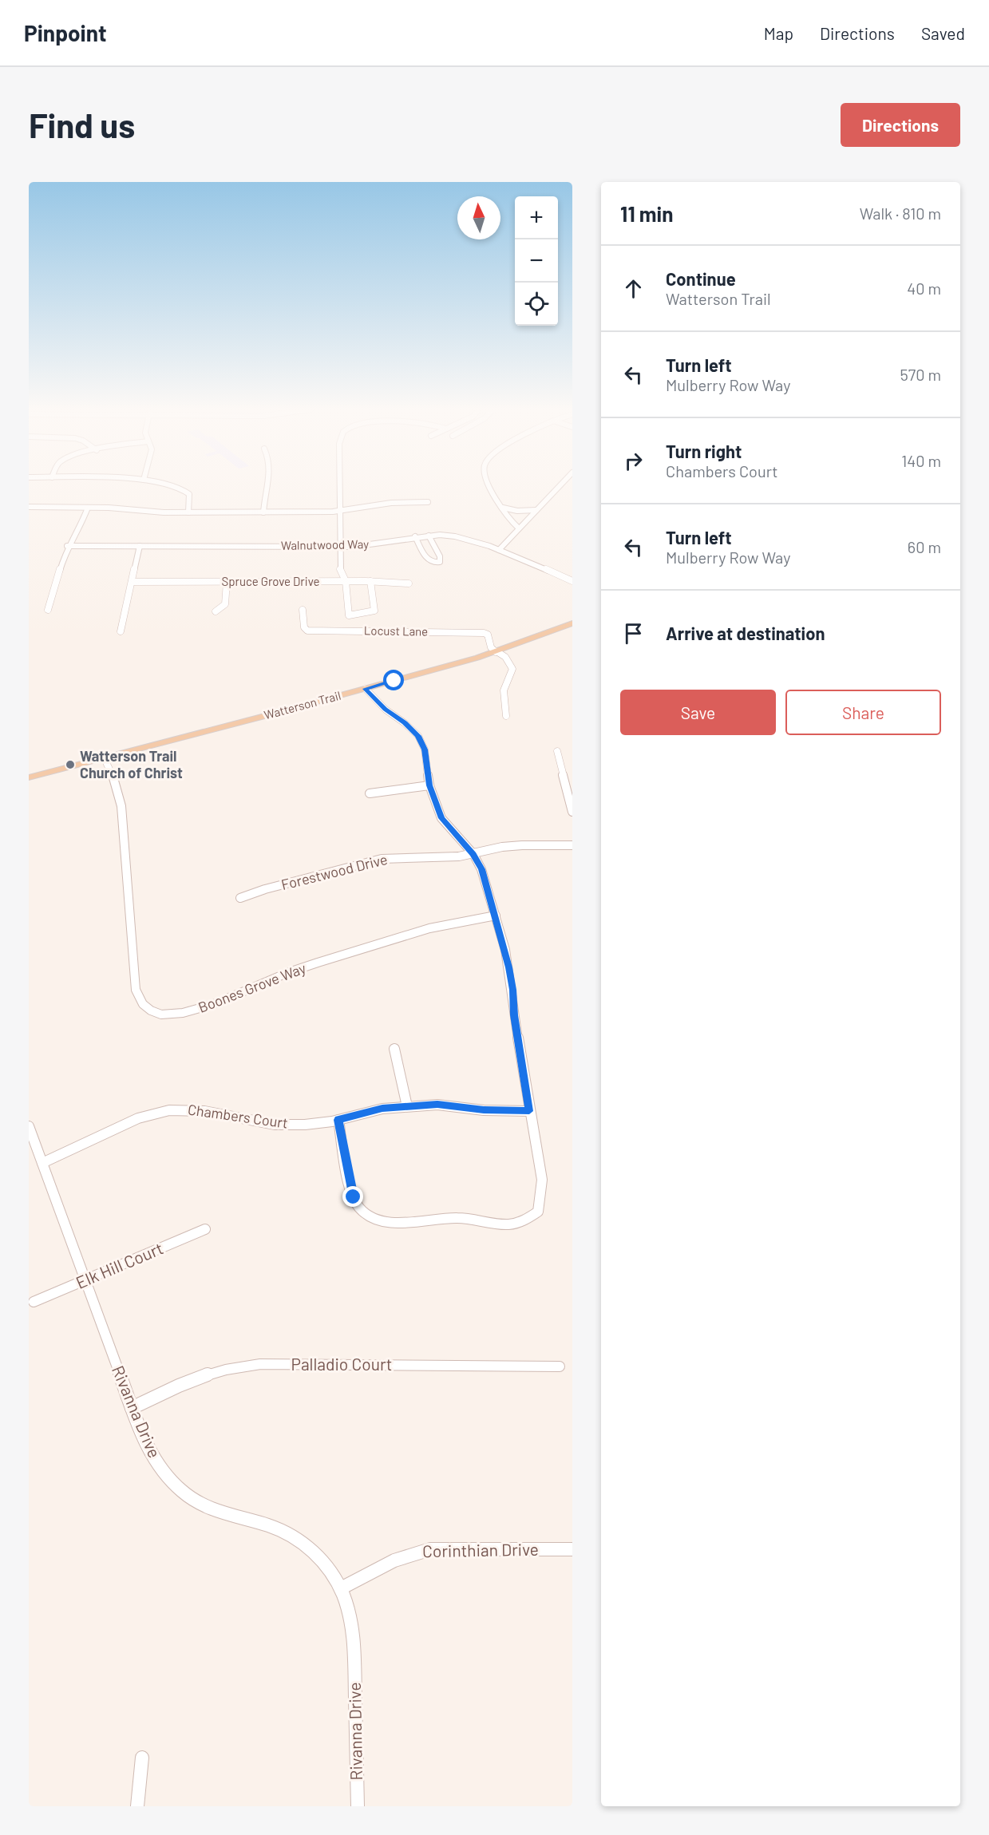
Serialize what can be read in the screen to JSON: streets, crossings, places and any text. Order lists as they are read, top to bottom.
{
  "streets": {
    "main road": ["Watterson Trail"],
    "street": [
      "Walnutwood Way",
      "Spruce Grove Drive",
      "Locust Lane",
      "Forestwood Drive",
      "Boones Grove Way",
      "Chambers Court",
      "Elk Hill Court",
      "Palladio Court",
      "Rivanna Drive",
      "Corinthian Drive"
    ]
  },
  "crossings": [
    ["Locust Lane", "Watterson Trail"],
    ["Watterson Trail", "Boones Grove Way"],
    ["Chambers Court", "Rivanna Drive"],
    ["Elk Hill Court", "Rivanna Drive"],
    ["Palladio Court", "Rivanna Drive"],
    ["Rivanna Drive", "Corinthian Drive"]
  ],
  "places": ["Watterson Trail Church of Christ"],
  "north": "top",
  "page": {
    "header": "Pinpoint",
    "nav": ["Map", "Directions", "Saved"],
    "buttons": [
      "Directions",
      ["Save", "Share"]
    ],
    "title": "Find us",
    "heading": ["11 min", "Walk · 810 m"],
    "map_buttons": ["+", "−"],
    "list": [
      ["Continue", "Watterson Trail", "40 m"],
      ["Turn left", "Mulberry Row Way", "570 m"],
      ["Turn right", "Chambers Court", "140 m"],
      ["Turn left", "Mulberry Row Way", "60 m"],
      "Arrive at destination"
    ]
  }
}
